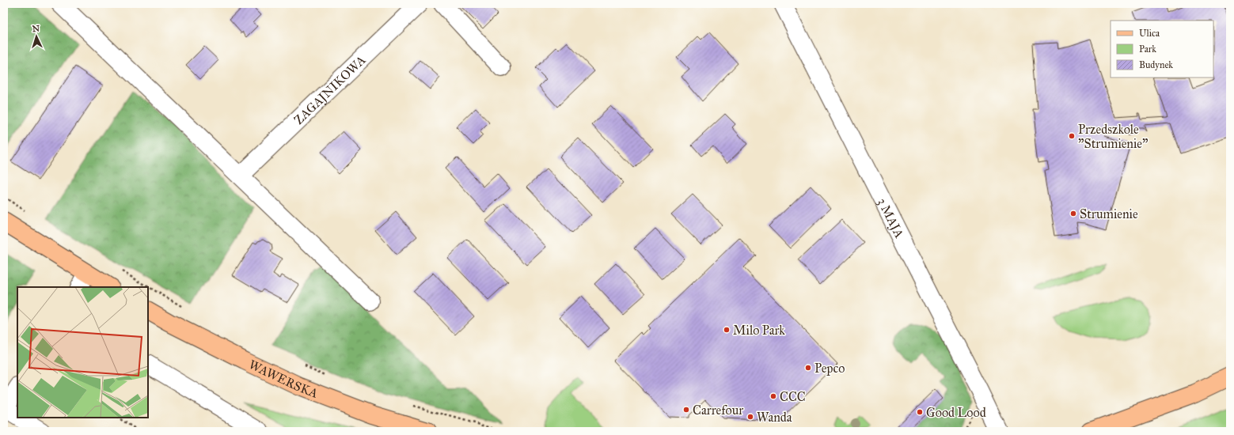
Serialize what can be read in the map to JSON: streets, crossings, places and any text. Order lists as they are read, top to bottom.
{
  "streets": {
    "main road": ["WAWERSKA"],
    "street": ["ZAGAJNIKOWA", "3 MAJA"]
  },
  "places": [
    "Przedszkole \"Strumienie\"",
    "Strumienie",
    "Milo Park",
    "Pepco",
    "CCC",
    "Carrefour",
    "Good Lood",
    "Wanda"
  ],
  "legend": ["Ulica", "Park", "Budynek"],
  "north": "top"
}
